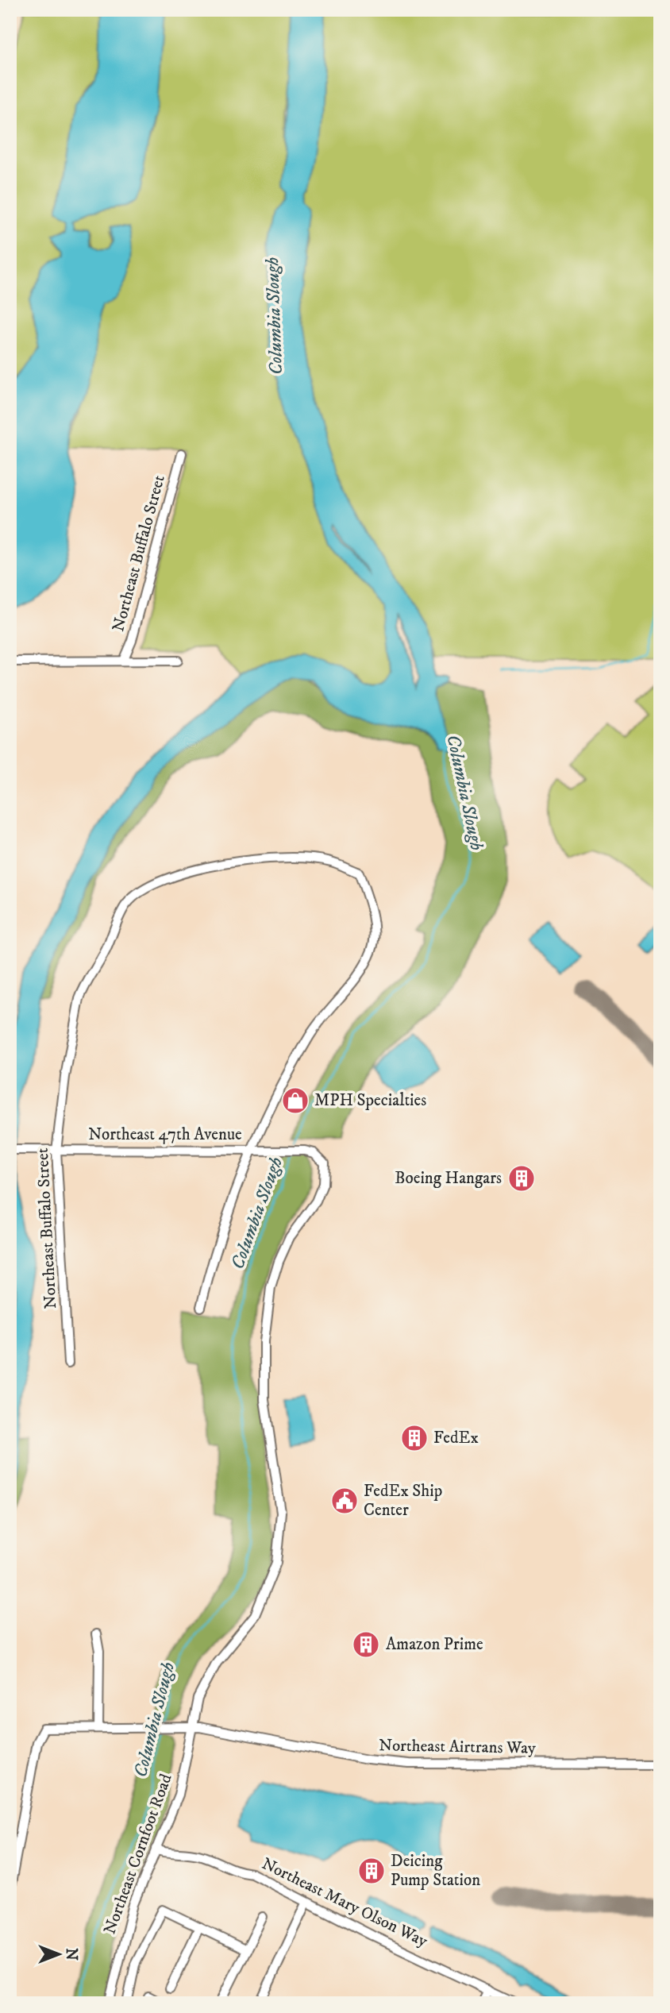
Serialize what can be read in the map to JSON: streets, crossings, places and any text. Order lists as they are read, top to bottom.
{
  "streets": {
    "street": [
      "Northeast Buffalo Street",
      "Northeast 47th Avenue",
      "Northeast Airtrans Way",
      "Northeast Cornfoot Road",
      "Northeast Mary Olson Way"
    ]
  },
  "crossings": [
    ["Northeast Buffalo Street", "Northeast 47th Avenue"],
    ["Northeast 47th Avenue", "Northeast Cornfoot Road"],
    ["Northeast Airtrans Way", "Northeast Cornfoot Road"],
    ["Northeast Cornfoot Road", "Northeast Mary Olson Way"]
  ],
  "water": ["Columbia Slough"],
  "places": {
    "shop": ["MPH Specialties"],
    "building": [
      "Boeing Hangars",
      "FedEx",
      "Amazon Prime",
      "Deicing Pump Station"
    ],
    "public building": ["FedEx Ship Center"]
  },
  "north": "right"
}
